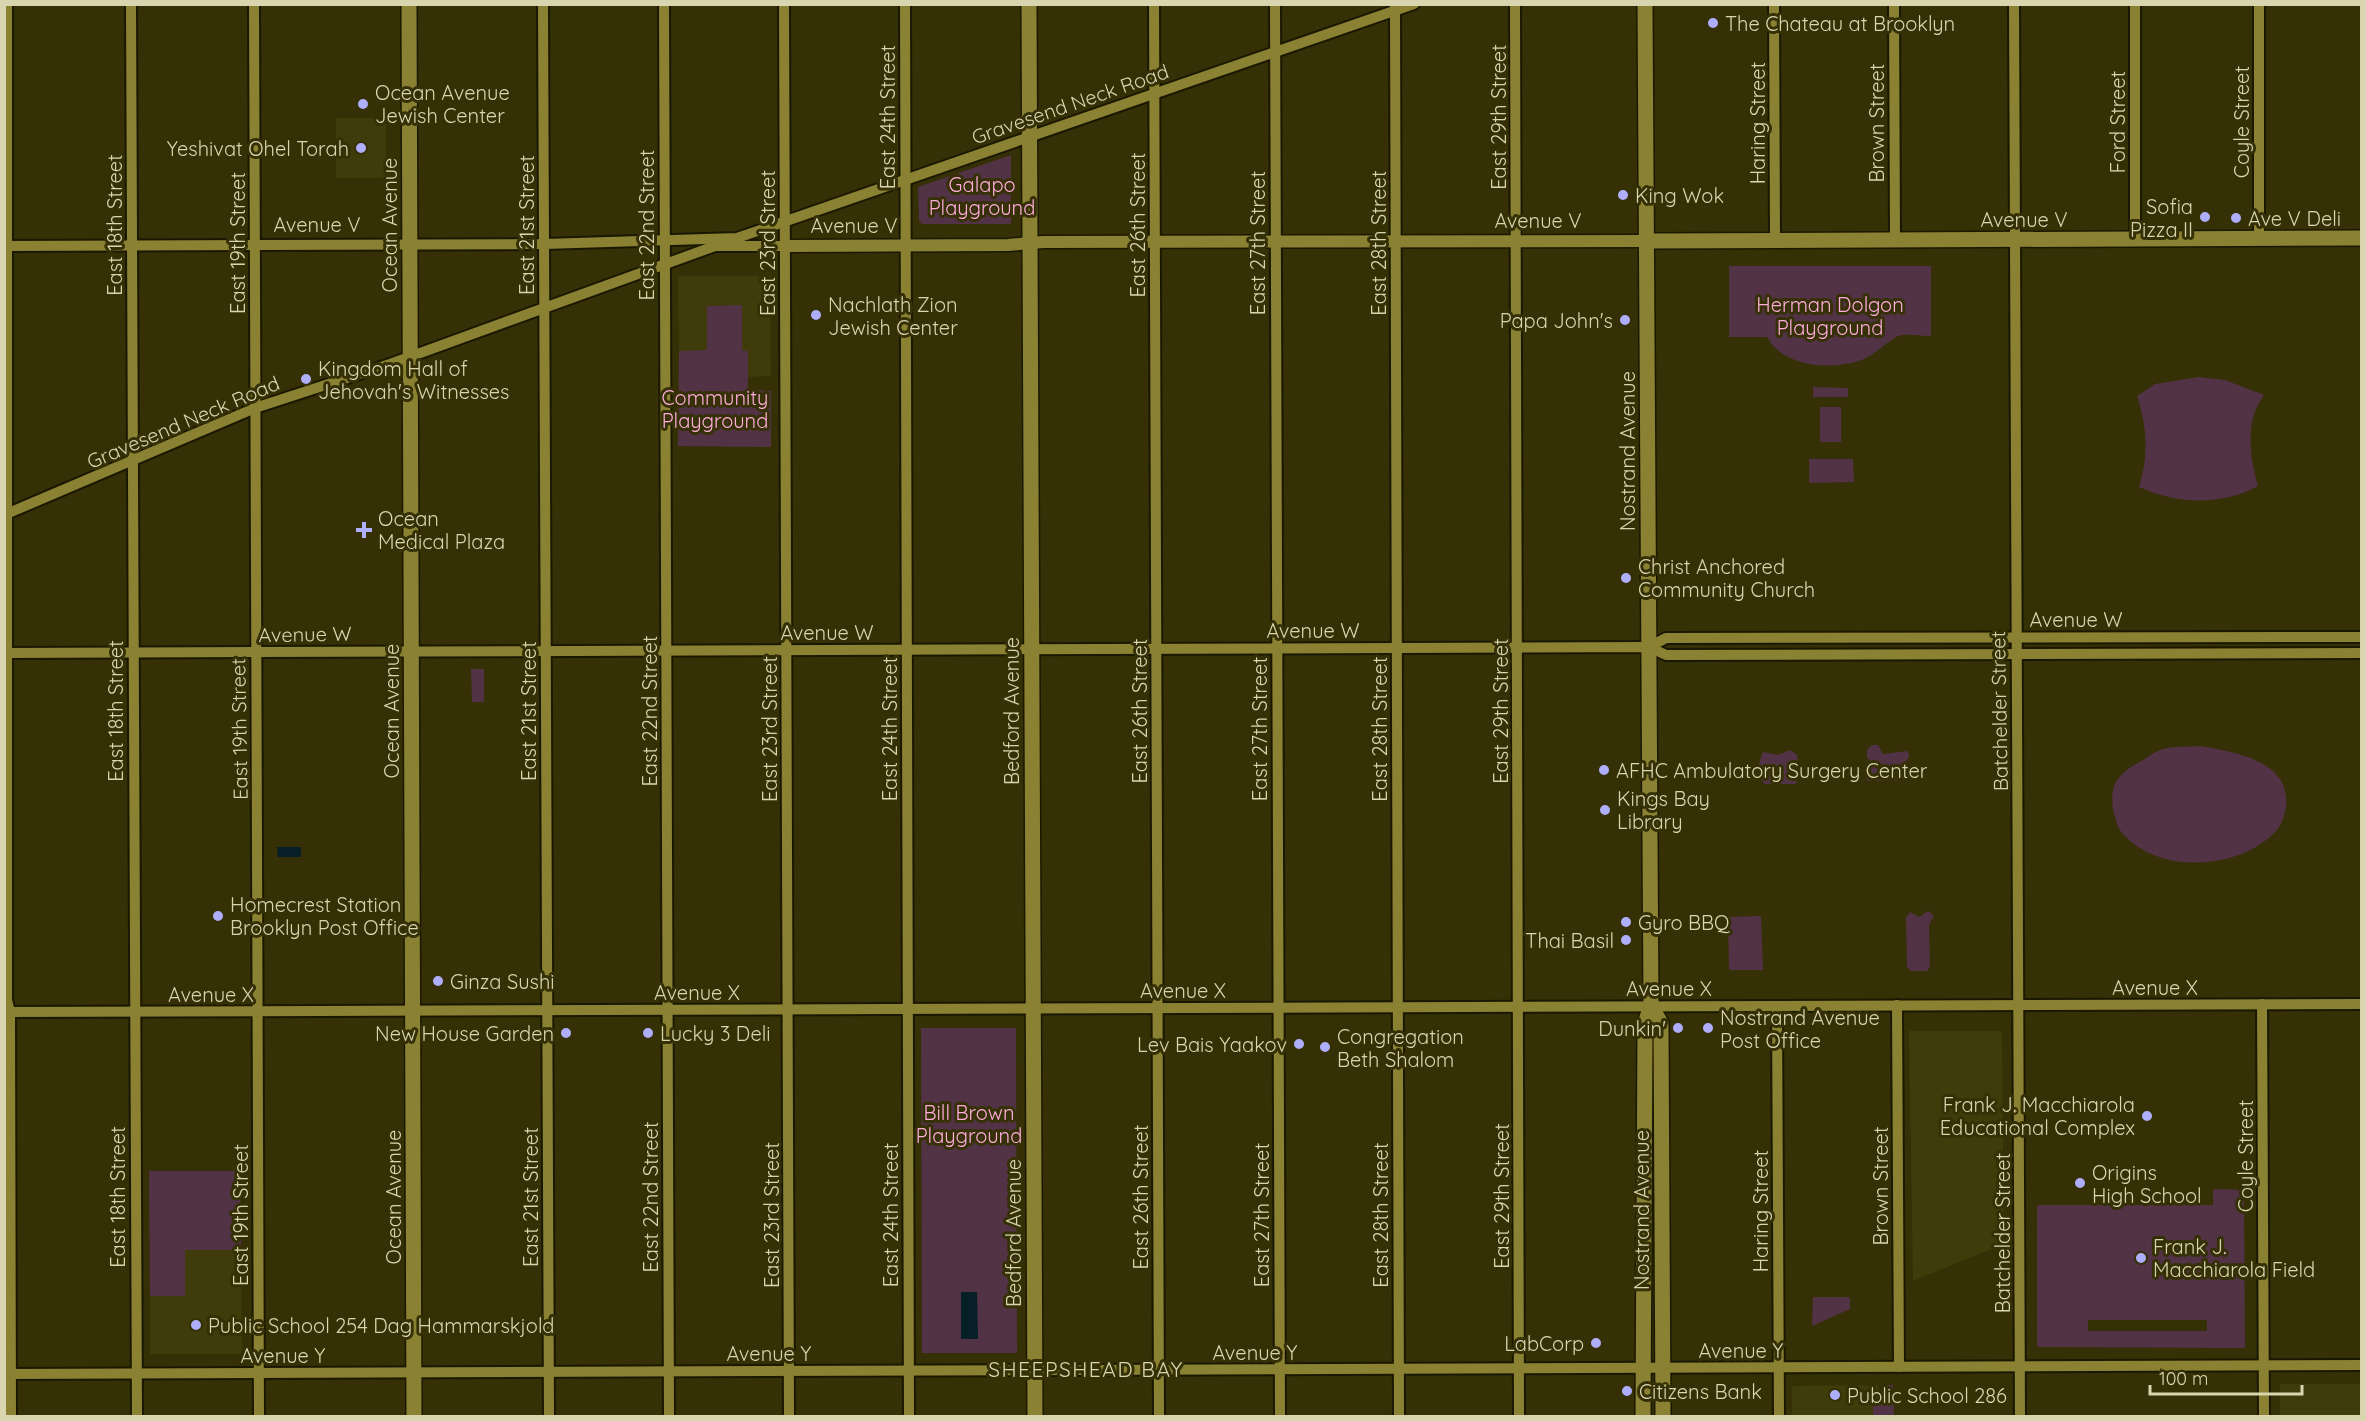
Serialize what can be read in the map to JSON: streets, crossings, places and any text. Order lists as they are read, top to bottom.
{
  "streets": {
    "main road": [
      "Avenue V",
      "Ocean Avenue",
      "Nostrand Avenue",
      "Bedford Avenue"
    ],
    "street": [
      "Gravesend Neck Road",
      "East 24th Street",
      "East 29th Street",
      "Ford Street",
      "Coyle Street",
      "Haring Street",
      "Brown Street",
      "East 18th Street",
      "East 21st Street",
      "East 22nd Street",
      "East 26th Street",
      "East 19th Street",
      "East 23rd Street",
      "East 27th Street",
      "East 28th Street",
      "Avenue W",
      "Batchelder Street",
      "Avenue X",
      "Avenue Y"
    ]
  },
  "crossings": [
    ["Gravesend Neck Road", "East 24th Street"],
    ["Gravesend Neck Road", "Avenue V"],
    ["Gravesend Neck Road", "East 18th Street"],
    ["Gravesend Neck Road", "Ocean Avenue"],
    ["Gravesend Neck Road", "East 21st Street"],
    ["Gravesend Neck Road", "East 22nd Street"],
    ["Gravesend Neck Road", "East 26th Street"],
    ["Gravesend Neck Road", "East 19th Street"],
    ["Gravesend Neck Road", "East 23rd Street"],
    ["Gravesend Neck Road", "East 27th Street"],
    ["Gravesend Neck Road", "East 28th Street"],
    ["Gravesend Neck Road", "Bedford Avenue"],
    ["East 24th Street", "Avenue V"],
    ["East 24th Street", "Avenue W"],
    ["East 24th Street", "Avenue X"],
    ["East 24th Street", "Avenue Y"],
    ["East 29th Street", "Avenue V"],
    ["East 29th Street", "Avenue W"],
    ["East 29th Street", "Avenue X"],
    ["East 29th Street", "Avenue Y"],
    ["Ford Street", "Avenue V"],
    ["Coyle Street", "Avenue V"],
    ["Coyle Street", "Avenue X"],
    ["Coyle Street", "Avenue Y"],
    ["Haring Street", "Avenue V"],
    ["Haring Street", "Avenue X"],
    ["Haring Street", "Avenue Y"],
    ["Brown Street", "Avenue V"],
    ["Brown Street", "Avenue X"],
    ["Brown Street", "Avenue Y"],
    ["Avenue V", "East 18th Street"],
    ["Avenue V", "Ocean Avenue"],
    ["Avenue V", "East 21st Street"],
    ["Avenue V", "East 22nd Street"],
    ["Avenue V", "East 26th Street"],
    ["Avenue V", "East 19th Street"],
    ["Avenue V", "East 23rd Street"],
    ["Avenue V", "East 27th Street"],
    ["Avenue V", "East 28th Street"],
    ["Avenue V", "Nostrand Avenue"],
    ["Avenue V", "Bedford Avenue"],
    ["Avenue V", "Batchelder Street"],
    ["East 18th Street", "Avenue W"],
    ["East 18th Street", "Avenue X"],
    ["East 18th Street", "Avenue Y"],
    ["Ocean Avenue", "Avenue W"],
    ["Ocean Avenue", "Avenue X"],
    ["Ocean Avenue", "Avenue Y"],
    ["East 21st Street", "Avenue W"],
    ["East 21st Street", "Avenue X"],
    ["East 21st Street", "Avenue Y"],
    ["East 22nd Street", "Avenue W"],
    ["East 22nd Street", "Avenue X"],
    ["East 22nd Street", "Avenue Y"],
    ["East 26th Street", "Avenue W"],
    ["East 26th Street", "Avenue X"],
    ["East 26th Street", "Avenue Y"],
    ["East 19th Street", "Avenue W"],
    ["East 19th Street", "Avenue X"],
    ["East 19th Street", "Avenue Y"],
    ["East 23rd Street", "Avenue W"],
    ["East 23rd Street", "Avenue X"],
    ["East 23rd Street", "Avenue Y"],
    ["East 27th Street", "Avenue W"],
    ["East 27th Street", "Avenue X"],
    ["East 27th Street", "Avenue Y"],
    ["East 28th Street", "Avenue W"],
    ["East 28th Street", "Avenue X"],
    ["East 28th Street", "Avenue Y"],
    ["Nostrand Avenue", "Avenue W"],
    ["Nostrand Avenue", "Avenue X"],
    ["Nostrand Avenue", "Avenue Y"],
    ["Avenue W", "Bedford Avenue"],
    ["Avenue W", "Batchelder Street"],
    ["Bedford Avenue", "Avenue X"],
    ["Bedford Avenue", "Avenue Y"],
    ["Batchelder Street", "Avenue X"],
    ["Batchelder Street", "Avenue Y"]
  ],
  "districts": ["SHEEPSHEAD BAY"],
  "parks": [
    "Galapo Playground",
    "Herman Dolgon Playground",
    "Community Playground",
    "Bill Brown Playground"
  ],
  "places": {
    "other": [
      "The Chateau at Brooklyn",
      "Ocean Avenue Jewish Center",
      "Yeshivat Ohel Torah",
      "King Wok",
      "Sofia Pizza II",
      "Ave V Deli",
      "Nachlath Zion Jewish Center",
      "Papa John's",
      "Kingdom Hall of Jehovah's Witnesses",
      "Christ Anchored Community Church",
      "AFHC Ambulatory Surgery Center",
      "Kings Bay Library",
      "Homecrest Station Brooklyn Post Office",
      "Gyro BBQ",
      "Thai Basil",
      "Ginza Sushi",
      "Dunkin'",
      "Nostrand Avenue Post Office",
      "New House Garden",
      "Lucky 3 Deli",
      "Lev Bais Yaakov",
      "Congregation Beth Shalom",
      "Frank J. Macchiarola Educational Complex",
      "Origins High School",
      "Frank J. Macchiarola Field",
      "Public School 254 Dag Hammarskjold",
      "LabCorp",
      "Citizens Bank",
      "Public School 286"
    ],
    "health": ["Ocean Medical Plaza"]
  },
  "scale_bar": "100 m"
}
